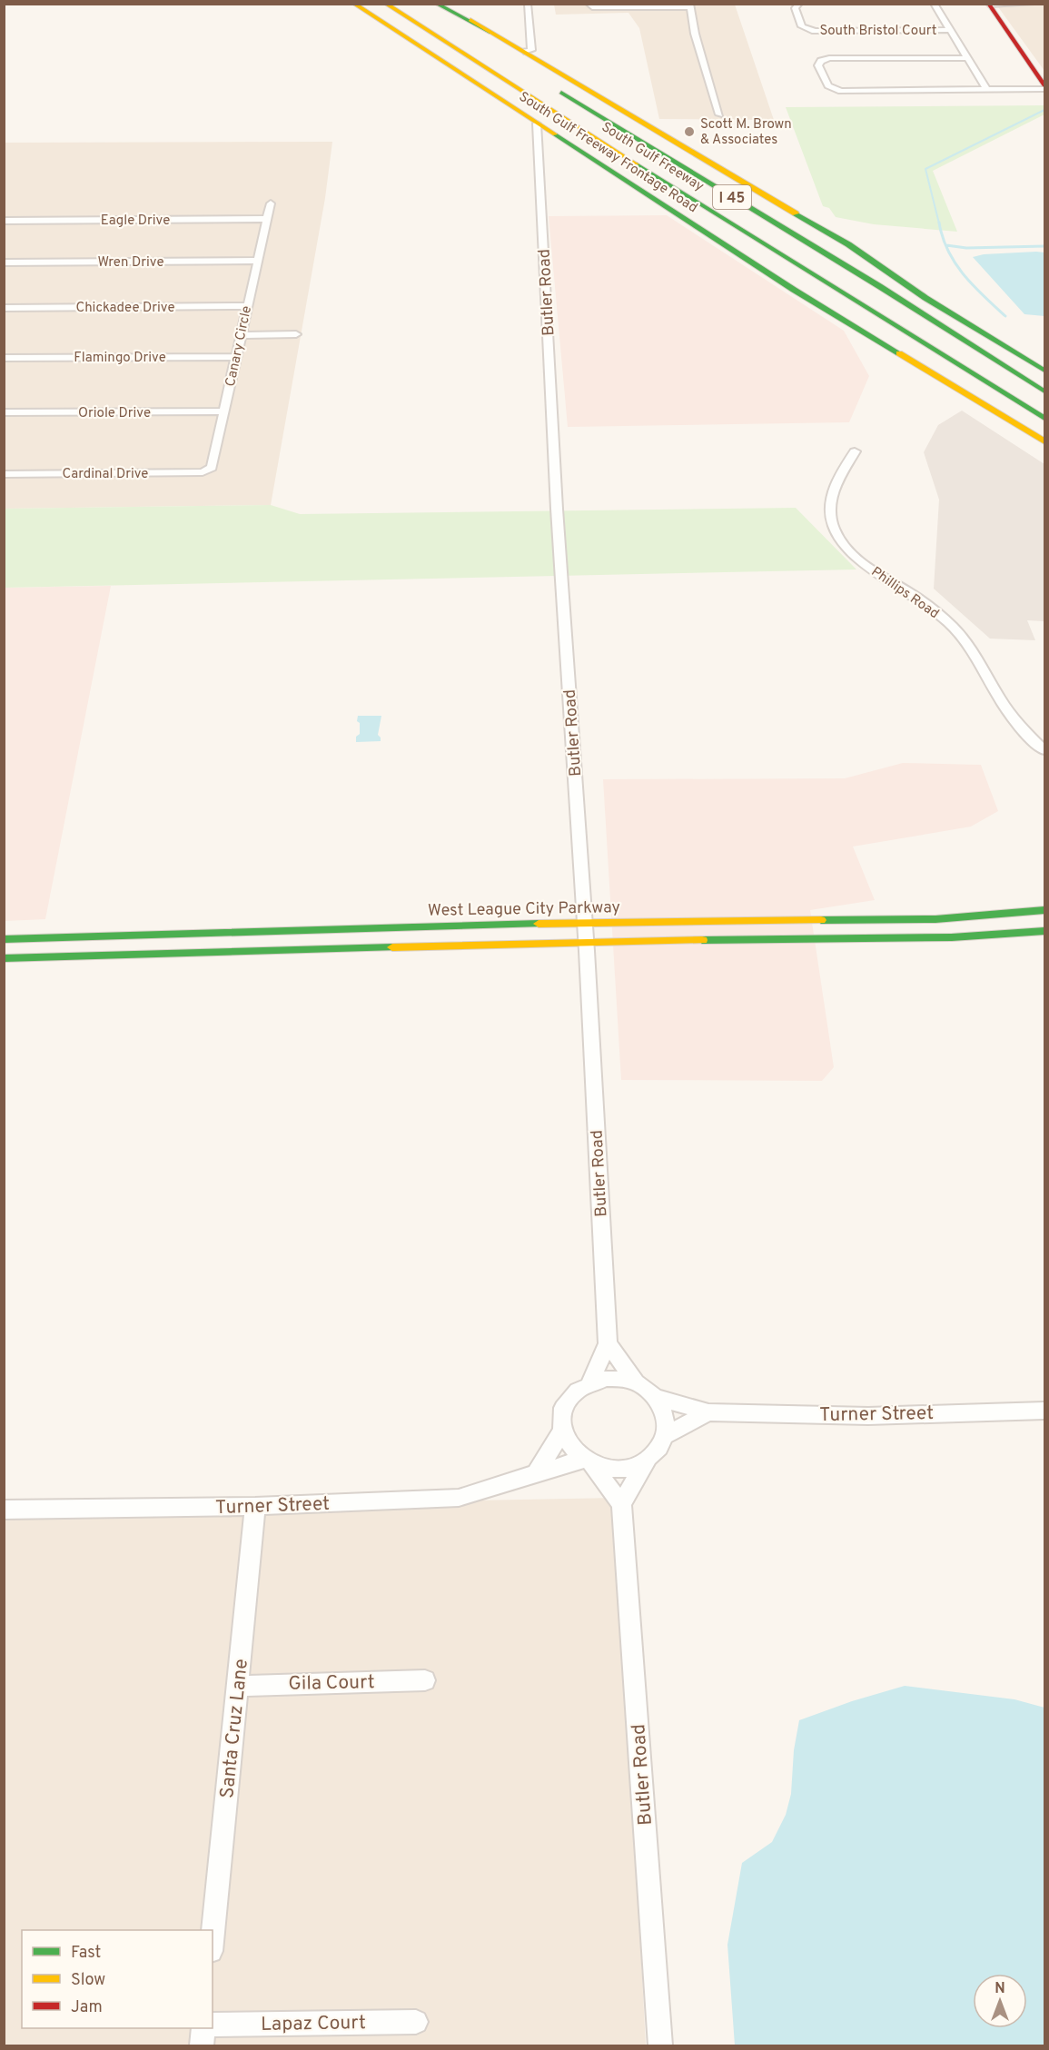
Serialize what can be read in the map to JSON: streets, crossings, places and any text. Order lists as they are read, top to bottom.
{
  "streets": {
    "main road": [
      "South Gulf Freeway Frontage Road",
      "South Gulf Freeway",
      "I 45",
      "West League City Parkway"
    ],
    "street": [
      "South Bristol Court",
      "Eagle Drive",
      "Wren Drive",
      "Butler Road",
      "Chickadee Drive",
      "Canary Circle",
      "Flamingo Drive",
      "Oriole Drive",
      "Cardinal Drive",
      "Phillips Road",
      "Turner Street",
      "Gila Court",
      "Santa Cruz Lane",
      "Lapaz Court"
    ]
  },
  "crossings": [
    ["South Gulf Freeway Frontage Road", "Butler Road"],
    ["Eagle Drive", "Canary Circle"],
    ["Wren Drive", "Canary Circle"],
    ["Butler Road", "West League City Parkway"],
    ["Butler Road", "Turner Street"],
    ["Chickadee Drive", "Canary Circle"],
    ["Canary Circle", "Flamingo Drive"],
    ["Canary Circle", "Oriole Drive"],
    ["Canary Circle", "Cardinal Drive"],
    ["Turner Street", "Santa Cruz Lane"],
    ["Gila Court", "Santa Cruz Lane"]
  ],
  "places": ["Scott M. Brown & Associates"],
  "legend": ["Fast", "Slow", "Jam"],
  "north": "top"
}
